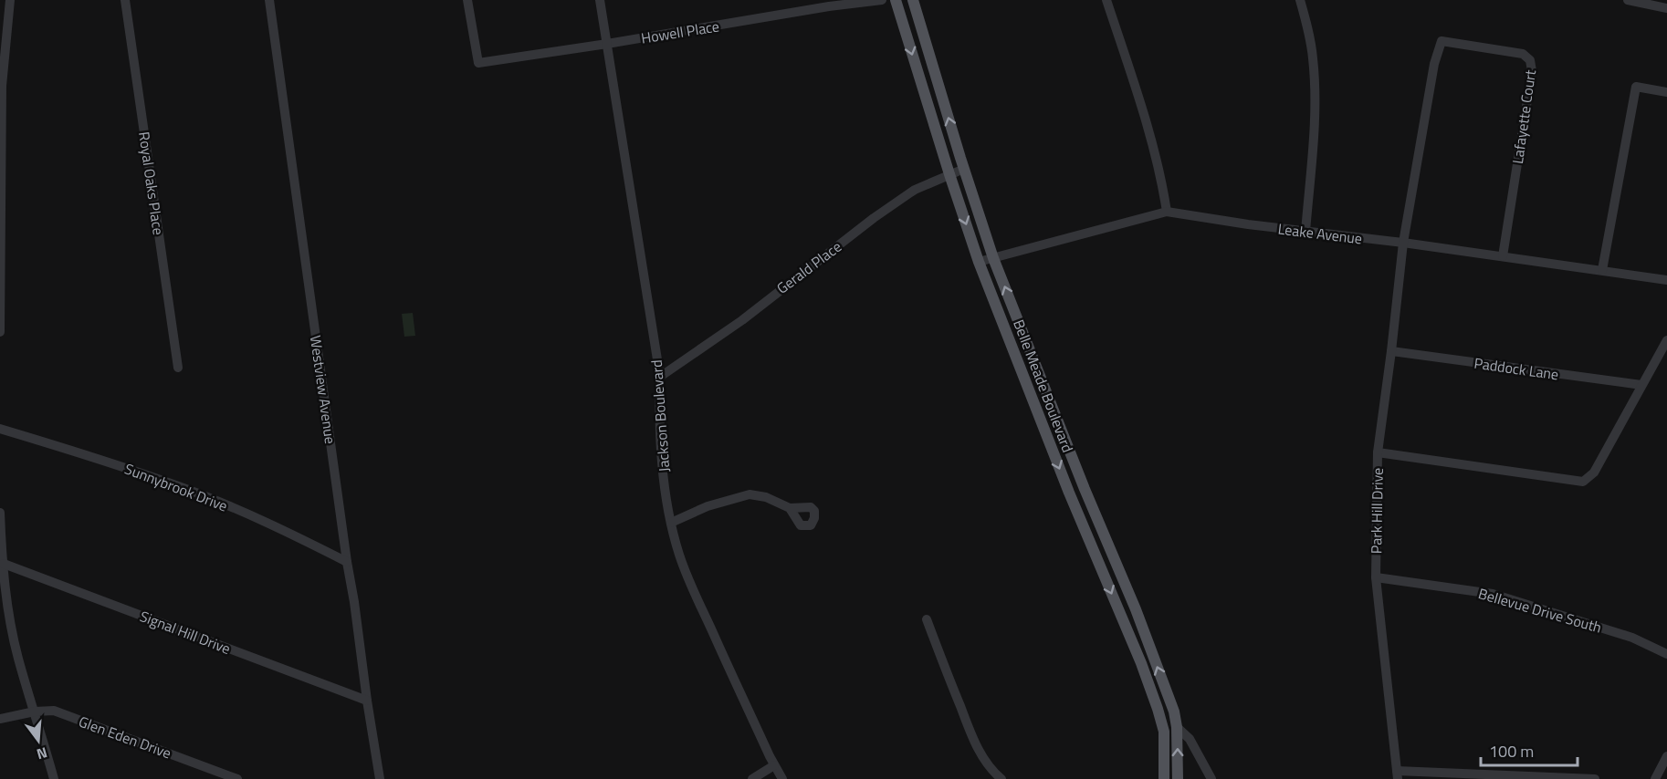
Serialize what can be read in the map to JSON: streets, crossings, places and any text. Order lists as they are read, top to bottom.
{
  "streets": {
    "main road": ["Belle Meade Boulevard"],
    "street": [
      "Howell Place",
      "Lafayette Court",
      "Royal Oaks Place",
      "Leake Avenue",
      "Gerald Place",
      "Paddock Lane",
      "Westview Avenue",
      "Jackson Boulevard",
      "Sunnybrook Drive",
      "Park Hill Drive",
      "Bellevue Drive South",
      "Signal Hill Drive",
      "Glen Eden Drive"
    ]
  },
  "crossings": [
    ["Howell Place", "Jackson Boulevard"],
    ["Lafayette Court", "Leake Avenue"],
    ["Lafayette Court", "Park Hill Drive"],
    ["Leake Avenue", "Belle Meade Boulevard"],
    ["Leake Avenue", "Park Hill Drive"],
    ["Gerald Place", "Belle Meade Boulevard"],
    ["Gerald Place", "Jackson Boulevard"],
    ["Paddock Lane", "Park Hill Drive"],
    ["Westview Avenue", "Sunnybrook Drive"],
    ["Westview Avenue", "Signal Hill Drive"],
    ["Park Hill Drive", "Bellevue Drive South"]
  ],
  "scale_bar": "100 m",
  "north": "bottom"
}
